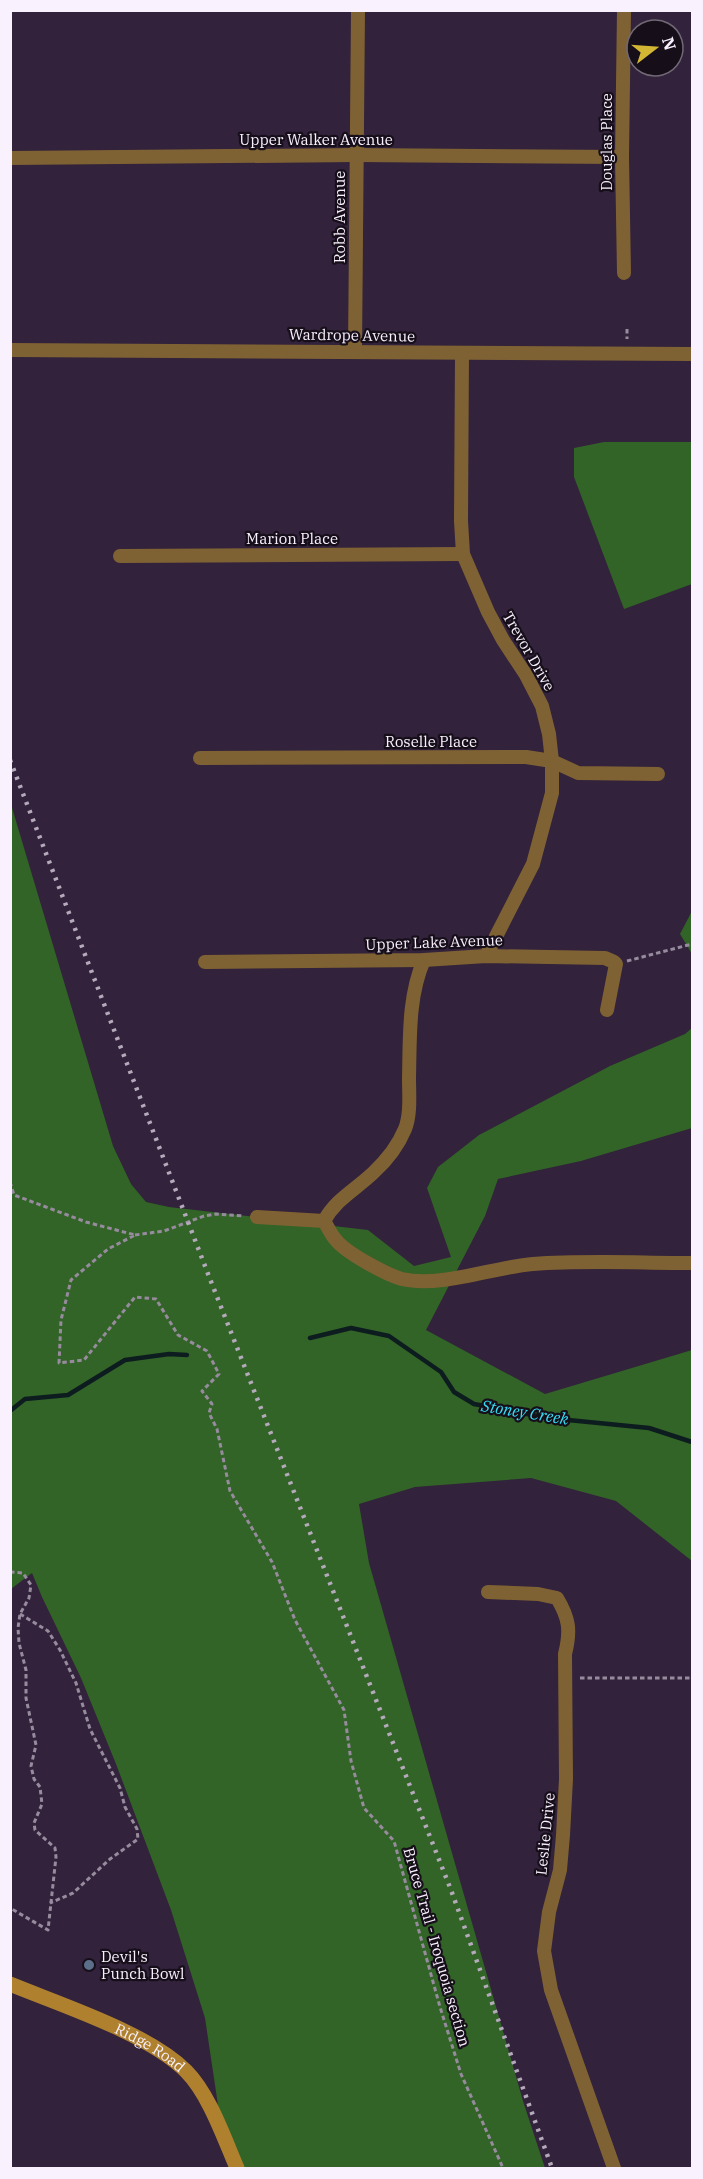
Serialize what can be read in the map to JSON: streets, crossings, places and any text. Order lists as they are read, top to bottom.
{
  "streets": {
    "main road": ["Ridge Road"],
    "street": [
      "Upper Walker Avenue",
      "Douglas Place",
      "Robb Avenue",
      "Wardrope Avenue",
      "Marion Place",
      "Trevor Drive",
      "Roselle Place",
      "Upper Lake Avenue",
      "Leslie Drive"
    ],
    "path": ["Bruce Trail - Iroquoia section"]
  },
  "crossings": [
    ["Upper Walker Avenue", "Douglas Place"],
    ["Upper Walker Avenue", "Robb Avenue"],
    ["Robb Avenue", "Wardrope Avenue"],
    ["Wardrope Avenue", "Trevor Drive"],
    ["Marion Place", "Trevor Drive"],
    ["Trevor Drive", "Roselle Place"],
    ["Trevor Drive", "Upper Lake Avenue"]
  ],
  "water": ["Stoney Creek"],
  "places": ["Devil's Punch Bowl"],
  "north": "right"
}
